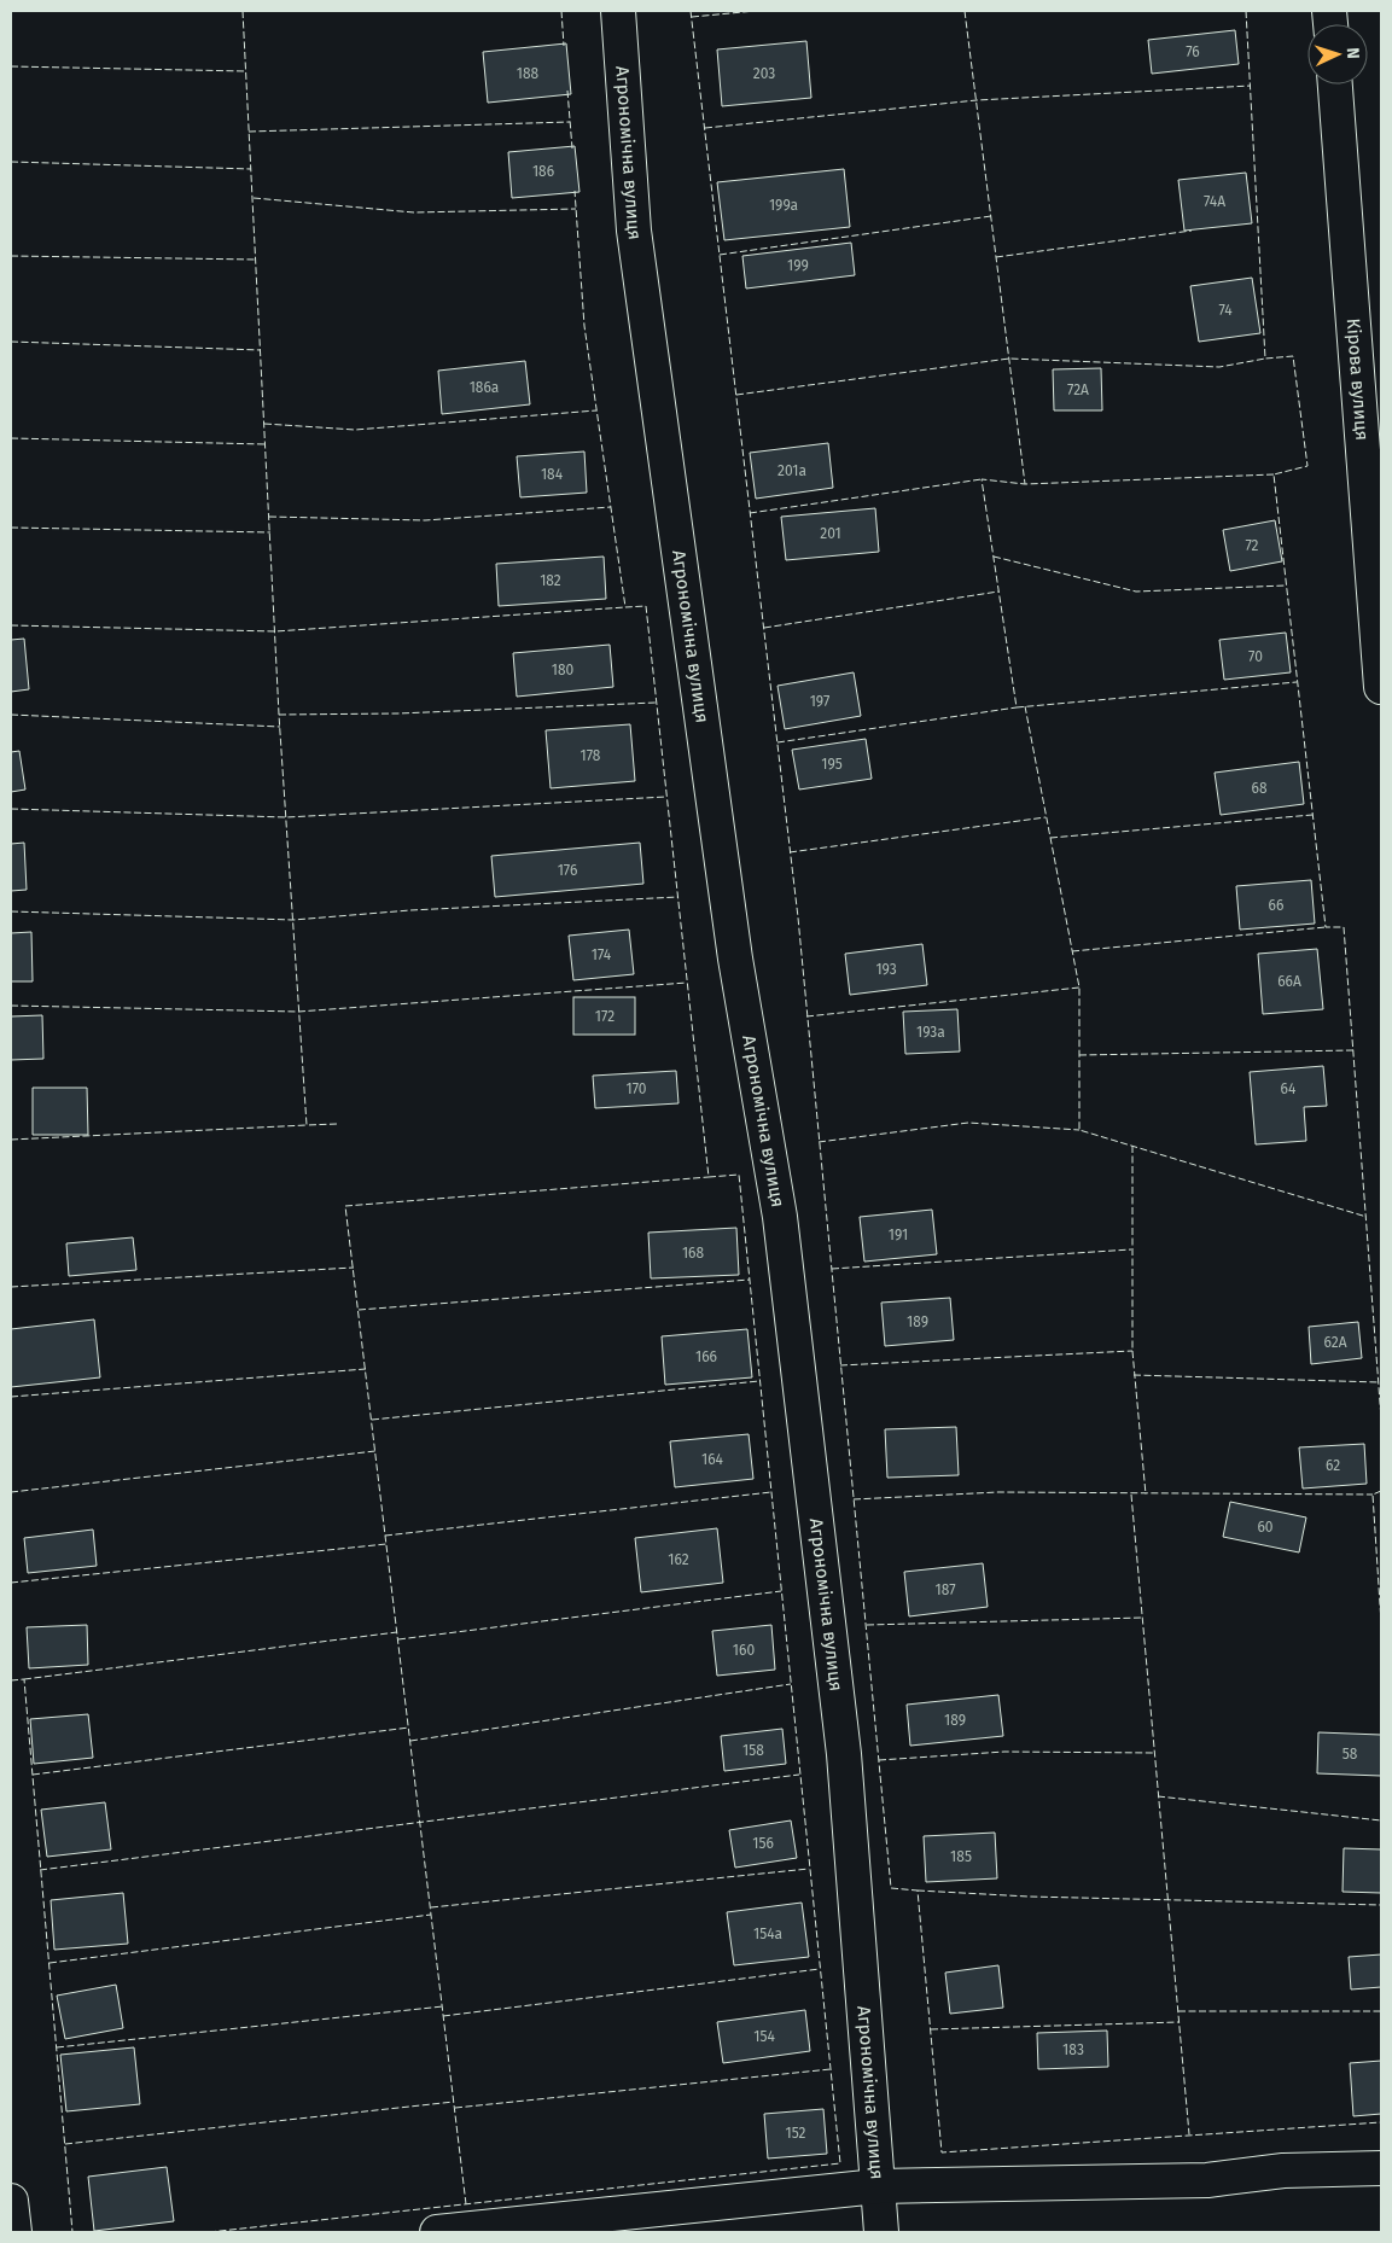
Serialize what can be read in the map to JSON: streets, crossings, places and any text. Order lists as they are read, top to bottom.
{
  "streets": {
    "street": ["Агрономічна вулиця", "Кірова вулиця"]
  },
  "house_numbers": [
    "76",
    "188",
    "203",
    "186",
    "74А",
    "199а",
    "199",
    "74",
    "186а",
    "72А",
    "201а",
    "184",
    "201",
    "72",
    "182",
    "70",
    "180",
    "197",
    "178",
    "195",
    "68",
    "176",
    "66",
    "174",
    "193",
    "66А",
    "172",
    "193а",
    "170",
    "64",
    "191",
    "168",
    "189",
    "62А",
    "166",
    "164",
    "62",
    "60",
    "162",
    "187",
    "160",
    "189",
    "158",
    "58",
    "156",
    "185",
    "154а",
    "154",
    "183",
    "152"
  ],
  "north": "right"
}
